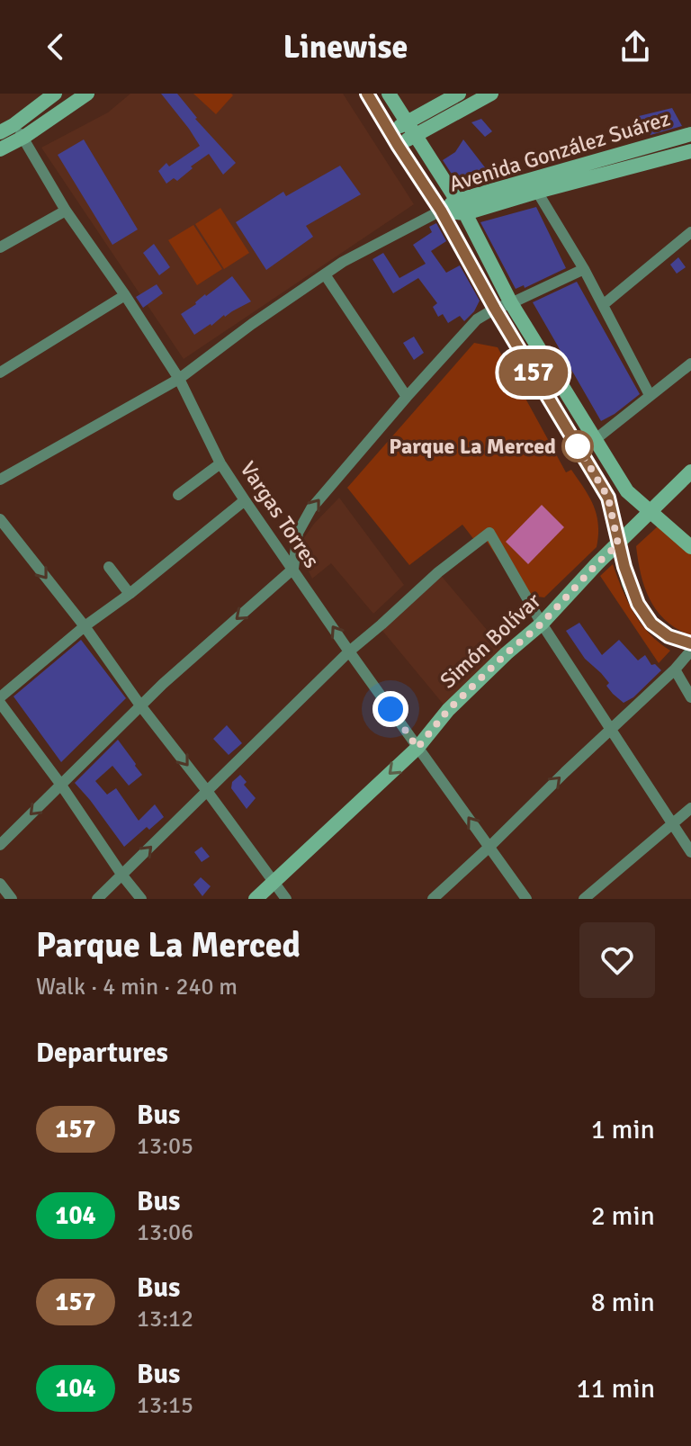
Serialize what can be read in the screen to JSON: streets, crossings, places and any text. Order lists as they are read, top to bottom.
{
  "streets": {
    "street": ["Avenida González Suárez", "Vargas Torres", "Simón Bolívar"]
  },
  "crossings": [
    ["Vargas Torres", "Simón Bolívar"]
  ],
  "places": ["Parque La Merced"],
  "lines": ["bus line 157"],
  "page": {
    "header": "Linewise",
    "on_map": "157",
    "heading": [
      ["Parque La Merced", "Walk · 4 min · 240 m"],
      "Departures"
    ],
    "list": [
      {
        "mark": "157",
        "name": "Bus",
        "note": "13:05",
        "value": "1 min"
      },
      {
        "mark": "104",
        "name": "Bus",
        "note": "13:06",
        "value": "2 min"
      },
      {
        "mark": "157",
        "name": "Bus",
        "note": "13:12",
        "value": "8 min"
      },
      {
        "mark": "104",
        "name": "Bus",
        "note": "13:15",
        "value": "11 min"
      }
    ]
  }
}
